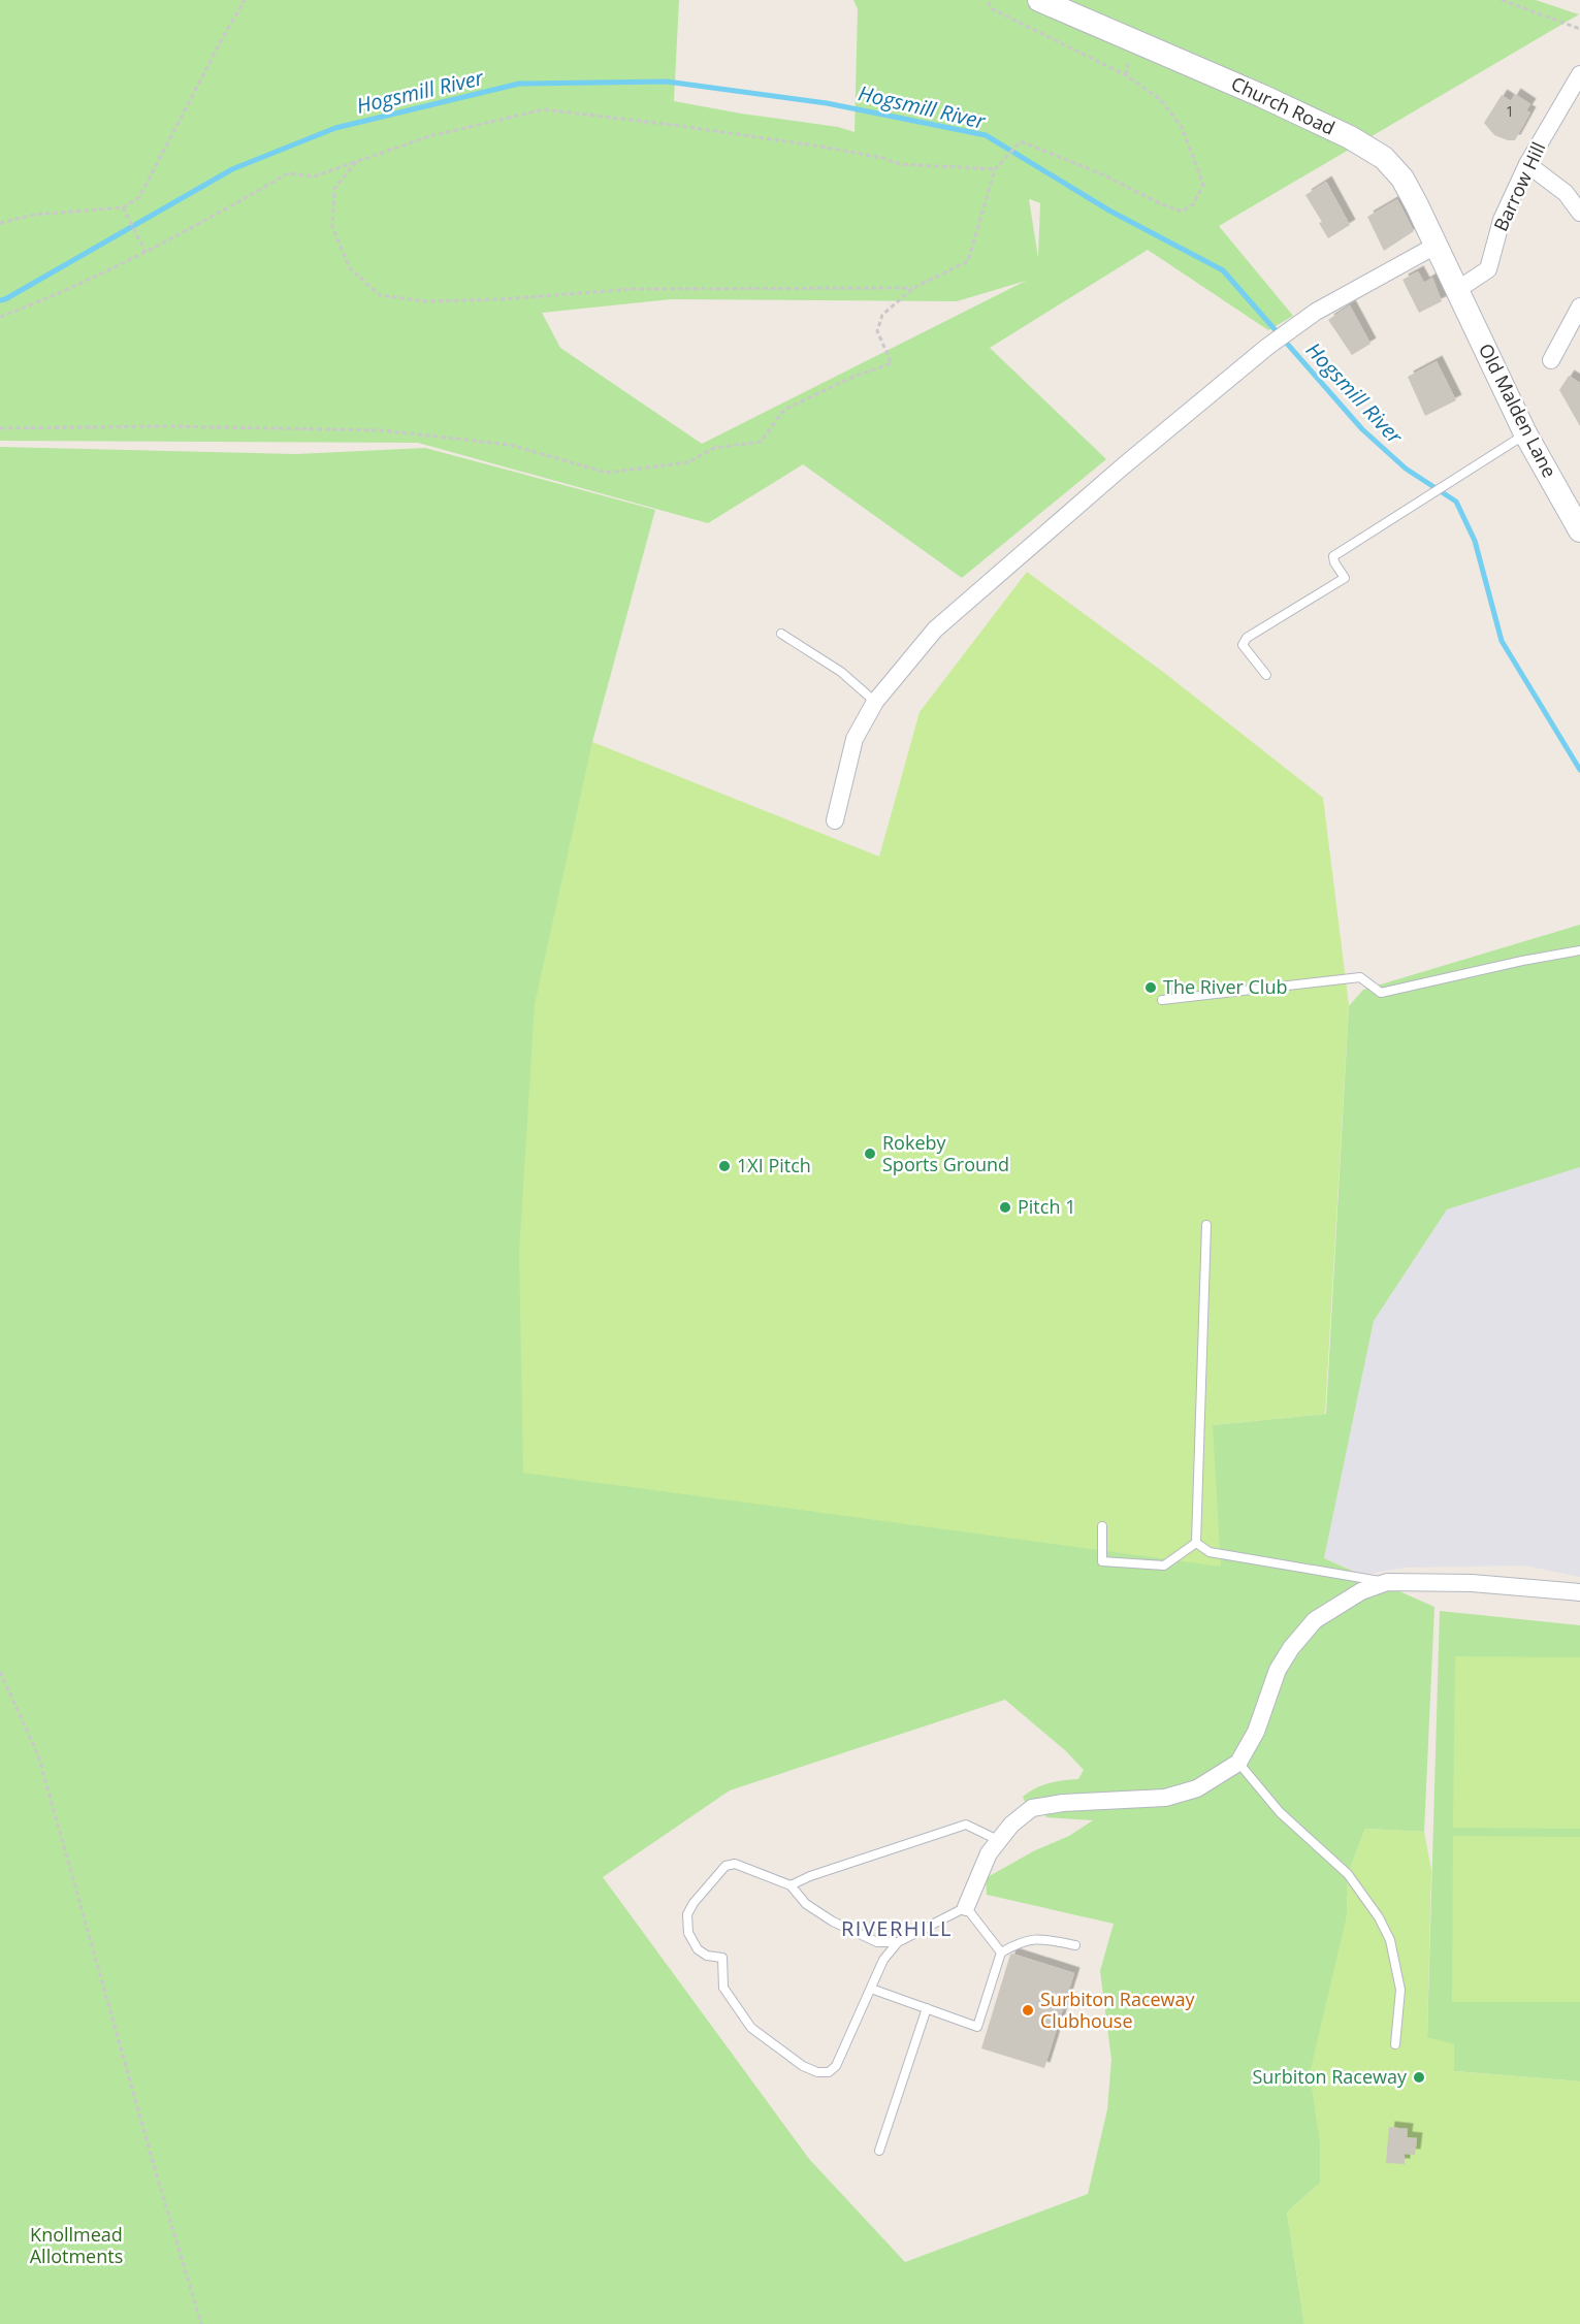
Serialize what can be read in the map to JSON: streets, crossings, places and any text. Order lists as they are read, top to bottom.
{
  "streets": {
    "main road": ["Church Road", "Old Malden Lane"],
    "street": ["Barrow Hill"]
  },
  "crossings": [
    ["Church Road", "Barrow Hill"],
    ["Church Road", "Old Malden Lane"],
    ["Barrow Hill", "Old Malden Lane"]
  ],
  "districts": ["RIVERHILL"],
  "water": ["Hogsmill River"],
  "parks": ["Knollmead Allotments"],
  "places": [
    "The River Club",
    "Rokeby Sports Ground",
    "1XI Pitch",
    "Pitch 1",
    "Surbiton Raceway Clubhouse",
    "Surbiton Raceway"
  ],
  "house_numbers": ["1"]
}
